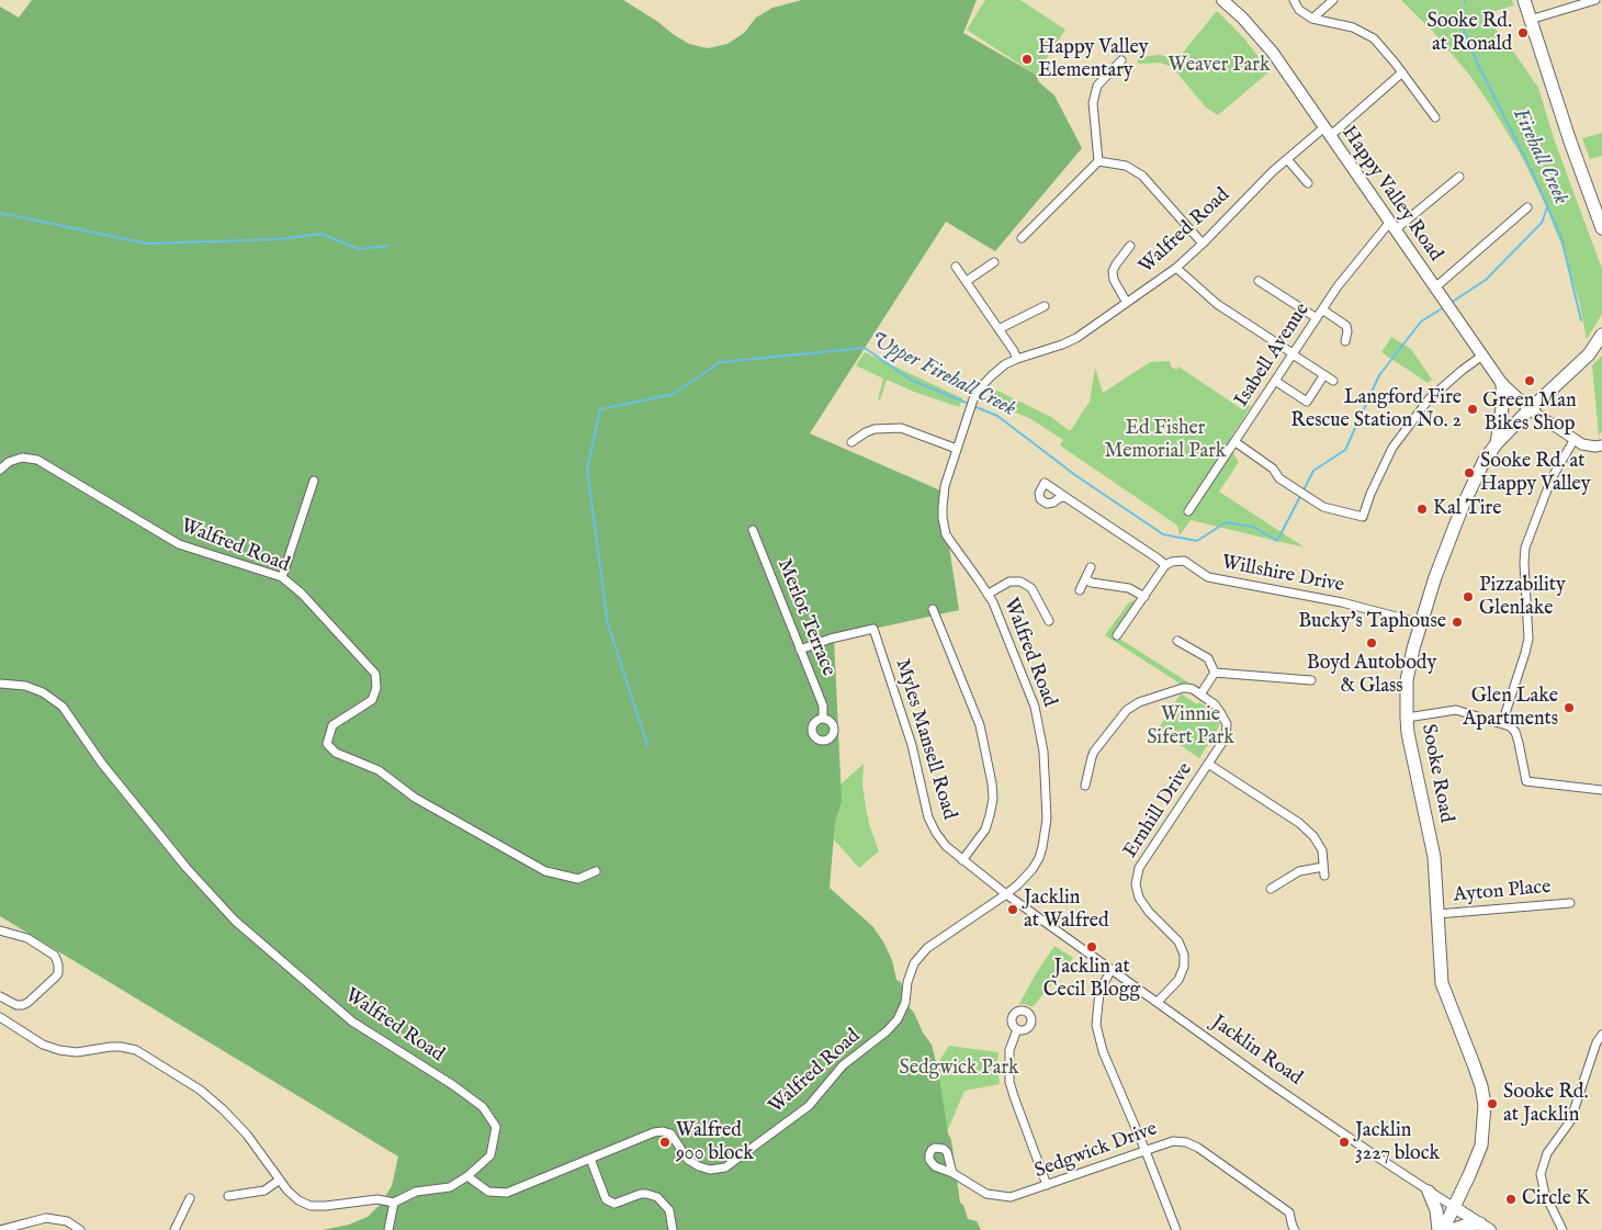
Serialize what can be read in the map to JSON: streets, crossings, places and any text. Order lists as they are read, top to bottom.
{
  "streets": {
    "main road": ["Happy Valley Road", "Sooke Road", "Jacklin Road"],
    "street": [
      "Walfred Road",
      "Isabell Avenue",
      "Willshire Drive",
      "Merlot Terrace",
      "Myles Mansell Road",
      "Ernhill Drive",
      "Ayton Place",
      "Sedgwick Drive"
    ]
  },
  "crossings": [
    ["Happy Valley Road", "Walfred Road"],
    ["Happy Valley Road", "Isabell Avenue"],
    ["Happy Valley Road", "Sooke Road"],
    ["Walfred Road", "Myles Mansell Road"],
    ["Walfred Road", "Jacklin Road"],
    ["Willshire Drive", "Sooke Road"],
    ["Merlot Terrace", "Myles Mansell Road"],
    ["Myles Mansell Road", "Jacklin Road"],
    ["Sooke Road", "Ayton Place"],
    ["Sooke Road", "Jacklin Road"],
    ["Ernhill Drive", "Jacklin Road"]
  ],
  "water": ["Firehall Creek", "Upper Firehall Creek"],
  "parks": [
    "Weaver Park",
    "Ed Fisher Memorial Park",
    "Winnie Sifert Park",
    "Sedgwick Park"
  ],
  "places": [
    "Sooke Rd. at Ronald",
    "Happy Valley Elementary",
    "Green Man Bikes Shop",
    "Langford Fire Rescue Station No. 2",
    "Sooke Rd. at Happy Valley",
    "Kal Tire",
    "Pizzability Glenlake",
    "Bucky's Taphouse",
    "Boyd Autobody & Glass",
    "Glen Lake Apartments",
    "Jacklin at Walfred",
    "Jacklin at Cecil Blogg",
    "Sooke Rd. at Jacklin",
    "Walfred 900 block",
    "Jacklin 3227 block",
    "Circle K"
  ]
}
